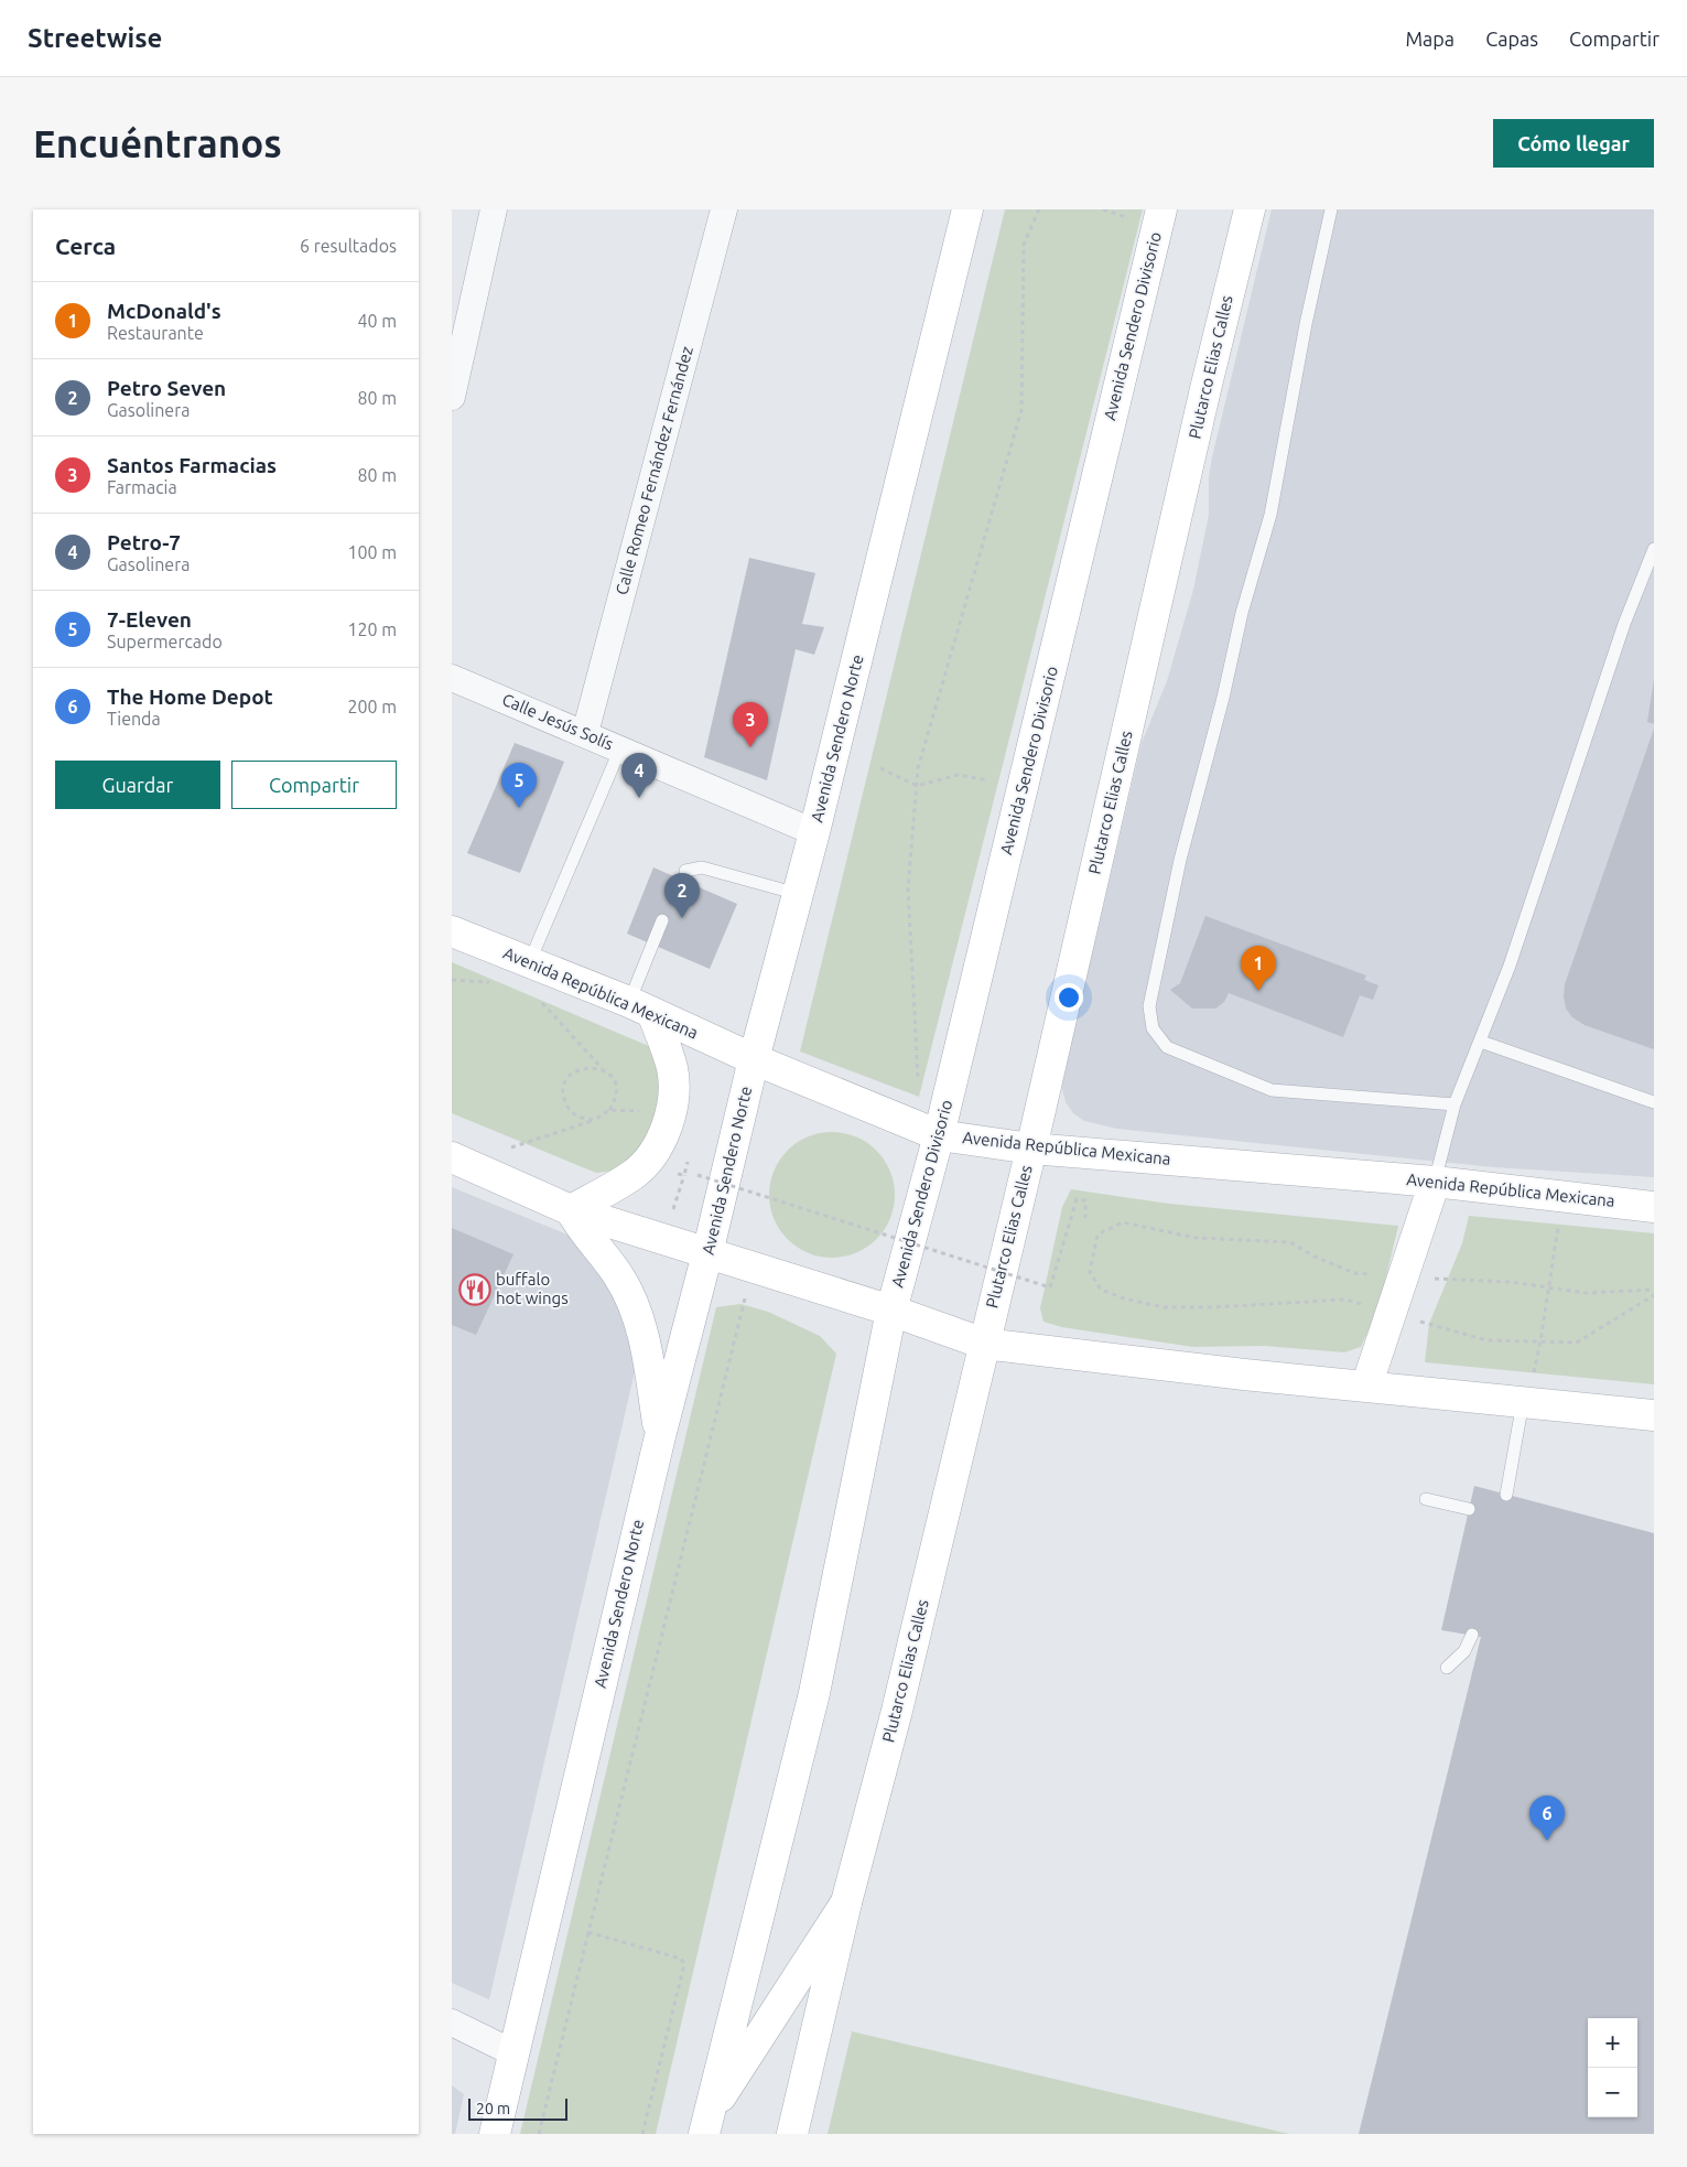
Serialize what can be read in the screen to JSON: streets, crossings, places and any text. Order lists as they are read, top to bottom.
{
  "streets": {
    "main road": [
      "Avenida Sendero Divisorio",
      "Plutarco Elias Calles",
      "Avenida Sendero Norte",
      "Avenida República Mexicana"
    ],
    "street": ["Calle Romeo Fernández Fernández", "Calle Jesús Solís"]
  },
  "crossings": [
    ["Avenida Sendero Divisorio", "Avenida República Mexicana"],
    ["Plutarco Elias Calles", "Avenida República Mexicana"],
    ["Calle Romeo Fernández Fernández", "Calle Jesús Solís"],
    ["Calle Jesús Solís", "Avenida Sendero Norte"],
    ["Avenida Sendero Norte", "Avenida República Mexicana"]
  ],
  "places": {
    "restaurant": ["buffalo hot wings"]
  },
  "scale_bar": "20 m",
  "page": {
    "header": "Streetwise",
    "nav": ["Mapa", "Capas", "Compartir"],
    "buttons": [
      "Cómo llegar",
      ["Guardar", "Compartir"]
    ],
    "title": "Encuéntranos",
    "heading": ["Cerca", "6 resultados"],
    "list": [
      {
        "mark": "1",
        "name": "McDonald's",
        "note": "Restaurante",
        "value": "40 m"
      },
      {
        "mark": "2",
        "name": "Petro Seven",
        "note": "Gasolinera",
        "value": "80 m"
      },
      {
        "mark": "3",
        "name": "Santos Farmacias",
        "note": "Farmacia",
        "value": "80 m"
      },
      {
        "mark": "4",
        "name": "Petro-7",
        "note": "Gasolinera",
        "value": "100 m"
      },
      {
        "mark": "5",
        "name": "7-Eleven",
        "note": "Supermercado",
        "value": "120 m"
      },
      {
        "mark": "6",
        "name": "The Home Depot",
        "note": "Tienda",
        "value": "200 m"
      }
    ],
    "pins": [
      "3",
      "4",
      "5",
      "2",
      "1",
      "6"
    ],
    "map_buttons": ["+", "−"],
    "scale": "20 m"
  }
}
